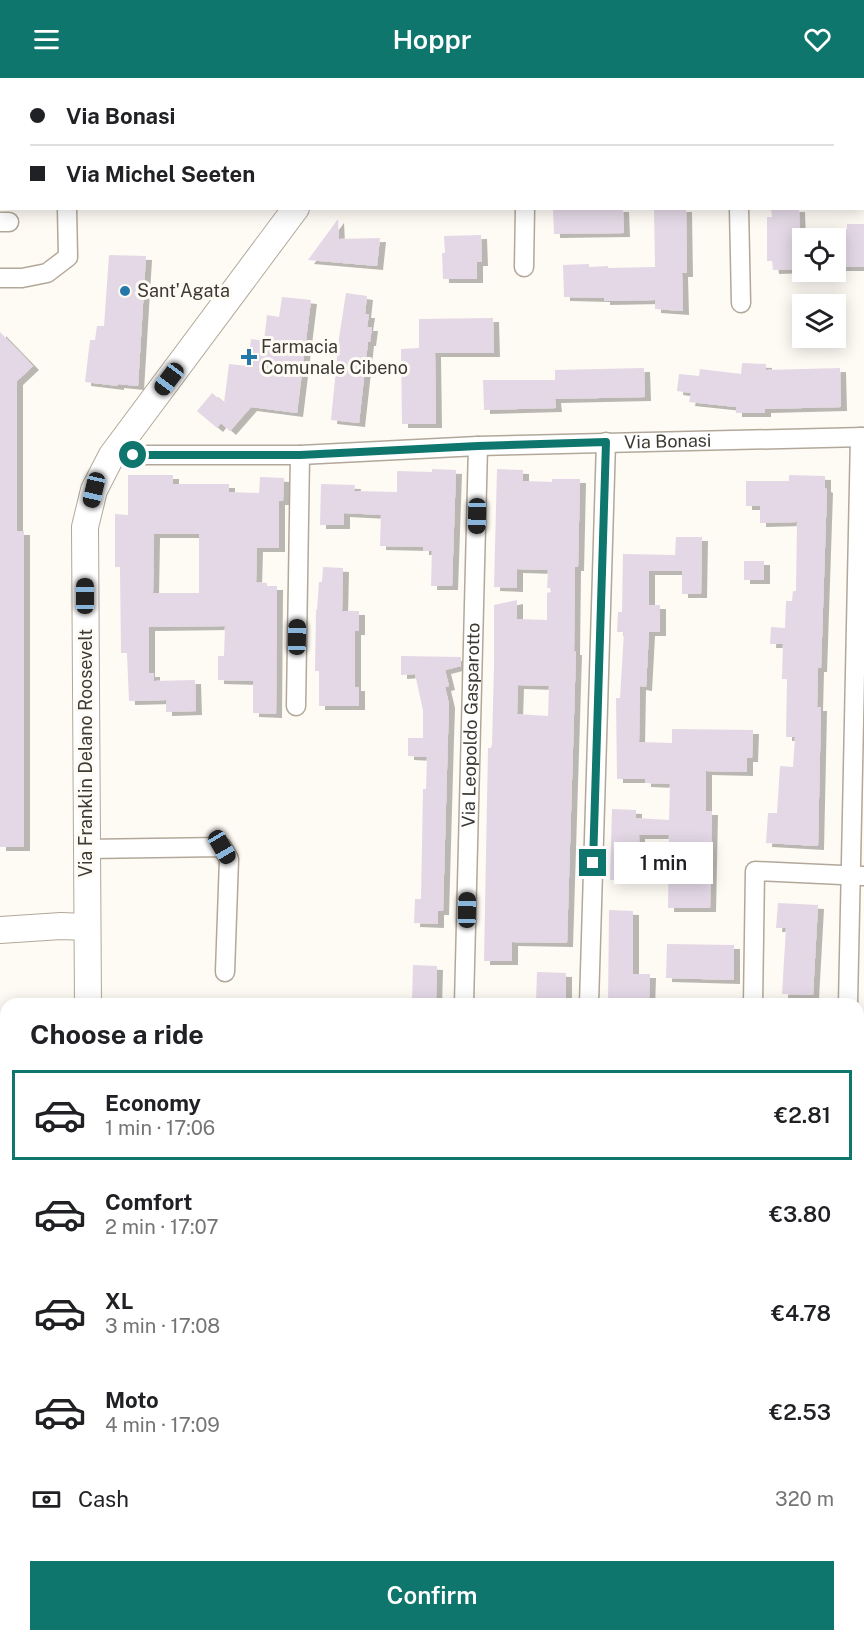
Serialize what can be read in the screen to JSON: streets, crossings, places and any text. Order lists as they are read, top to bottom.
{
  "streets": {
    "main road": ["Via Franklin Delano Roosevelt"],
    "street": ["Via Bonasi", "Via Leopoldo Gasparotto"]
  },
  "crossings": [
    ["Via Bonasi", "Via Leopoldo Gasparotto"],
    ["Via Bonasi", "Via Franklin Delano Roosevelt"]
  ],
  "places": {
    "other": ["Sant'Agata"],
    "health": ["Farmacia Comunale Cibeno"]
  },
  "page": {
    "header": "Hoppr",
    "banner": ["Via Bonasi", "Via Michel Seeten"],
    "bubble": "1 min",
    "heading": "Choose a ride",
    "list": [
      {
        "name": "Economy",
        "note": "1 min · 17:06",
        "value": "€2.81"
      },
      {
        "name": "Comfort",
        "note": "2 min · 17:07",
        "value": "€3.80"
      },
      {
        "name": "XL",
        "note": "3 min · 17:08",
        "value": "€4.78"
      },
      {
        "name": "Moto",
        "note": "4 min · 17:09",
        "value": "€2.53"
      }
    ],
    "pay": ["Cash", "320 m"],
    "buttons": "Confirm"
  }
}
